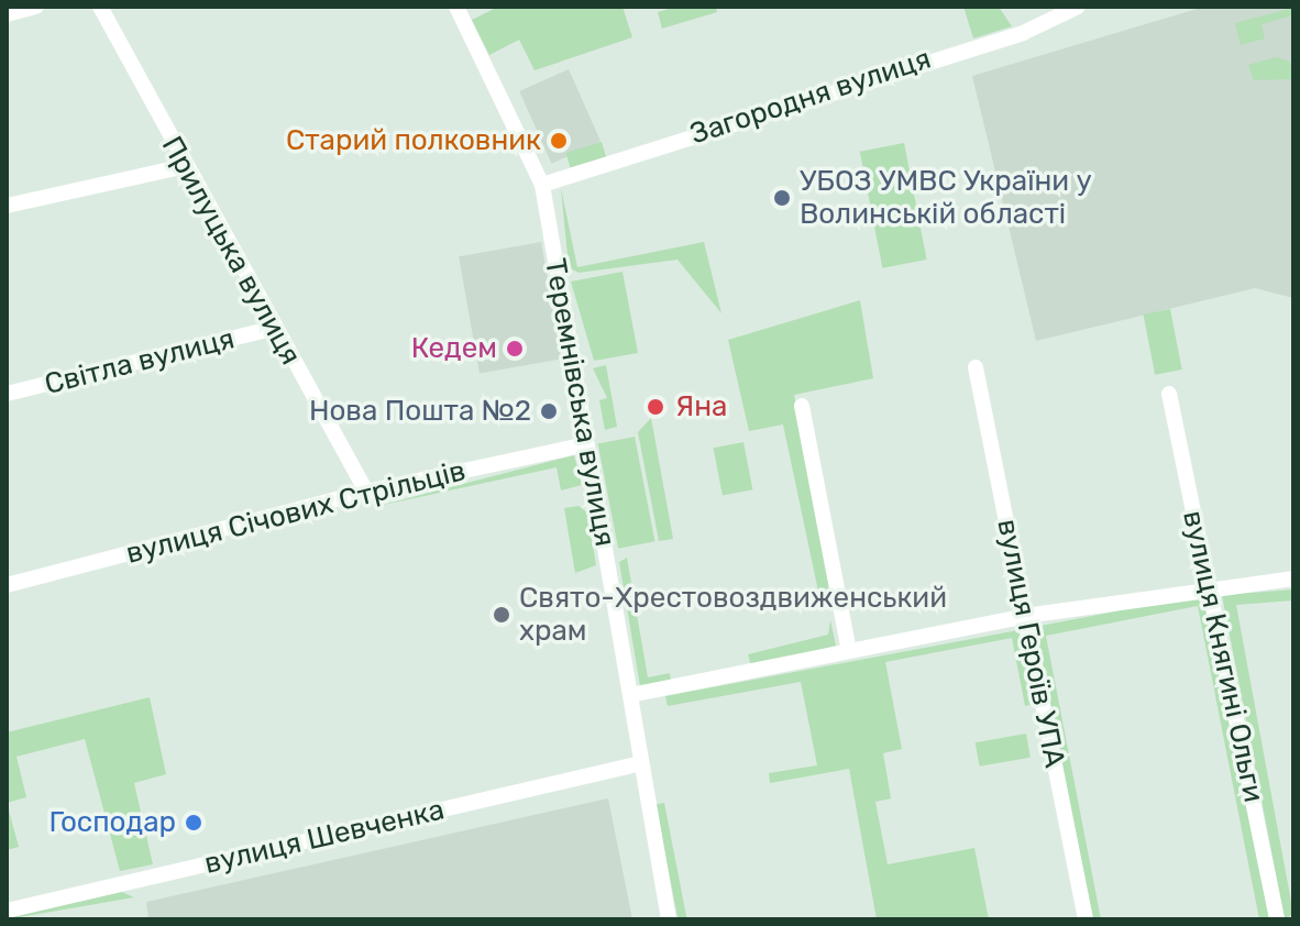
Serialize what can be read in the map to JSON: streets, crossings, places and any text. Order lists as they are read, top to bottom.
{
  "streets": {
    "street": [
      "Загородня вулиця",
      "Прилуцька вулиця",
      "Світла вулиця",
      "Теремнівська вулиця",
      "вулиця Січових Стрільців",
      "вулиця Героїв УПА",
      "вулиця Княгині Ольги",
      "вулиця Шевченка"
    ]
  },
  "crossings": [
    ["Загородня вулиця", "Теремнівська вулиця"],
    ["Прилуцька вулиця", "Світла вулиця"],
    ["Прилуцька вулиця", "вулиця Січових Стрільців"],
    ["Теремнівська вулиця", "вулиця Січових Стрільців"],
    ["Теремнівська вулиця", "вулиця Шевченка"]
  ],
  "places": [
    "Старий полковник",
    "УБОЗ УМВС України у Волинськiй області",
    "Кедем",
    "Яна",
    "Нова Пошта №2",
    "Свято-Хрестовоздвиженський храм",
    "Господар"
  ]
}
